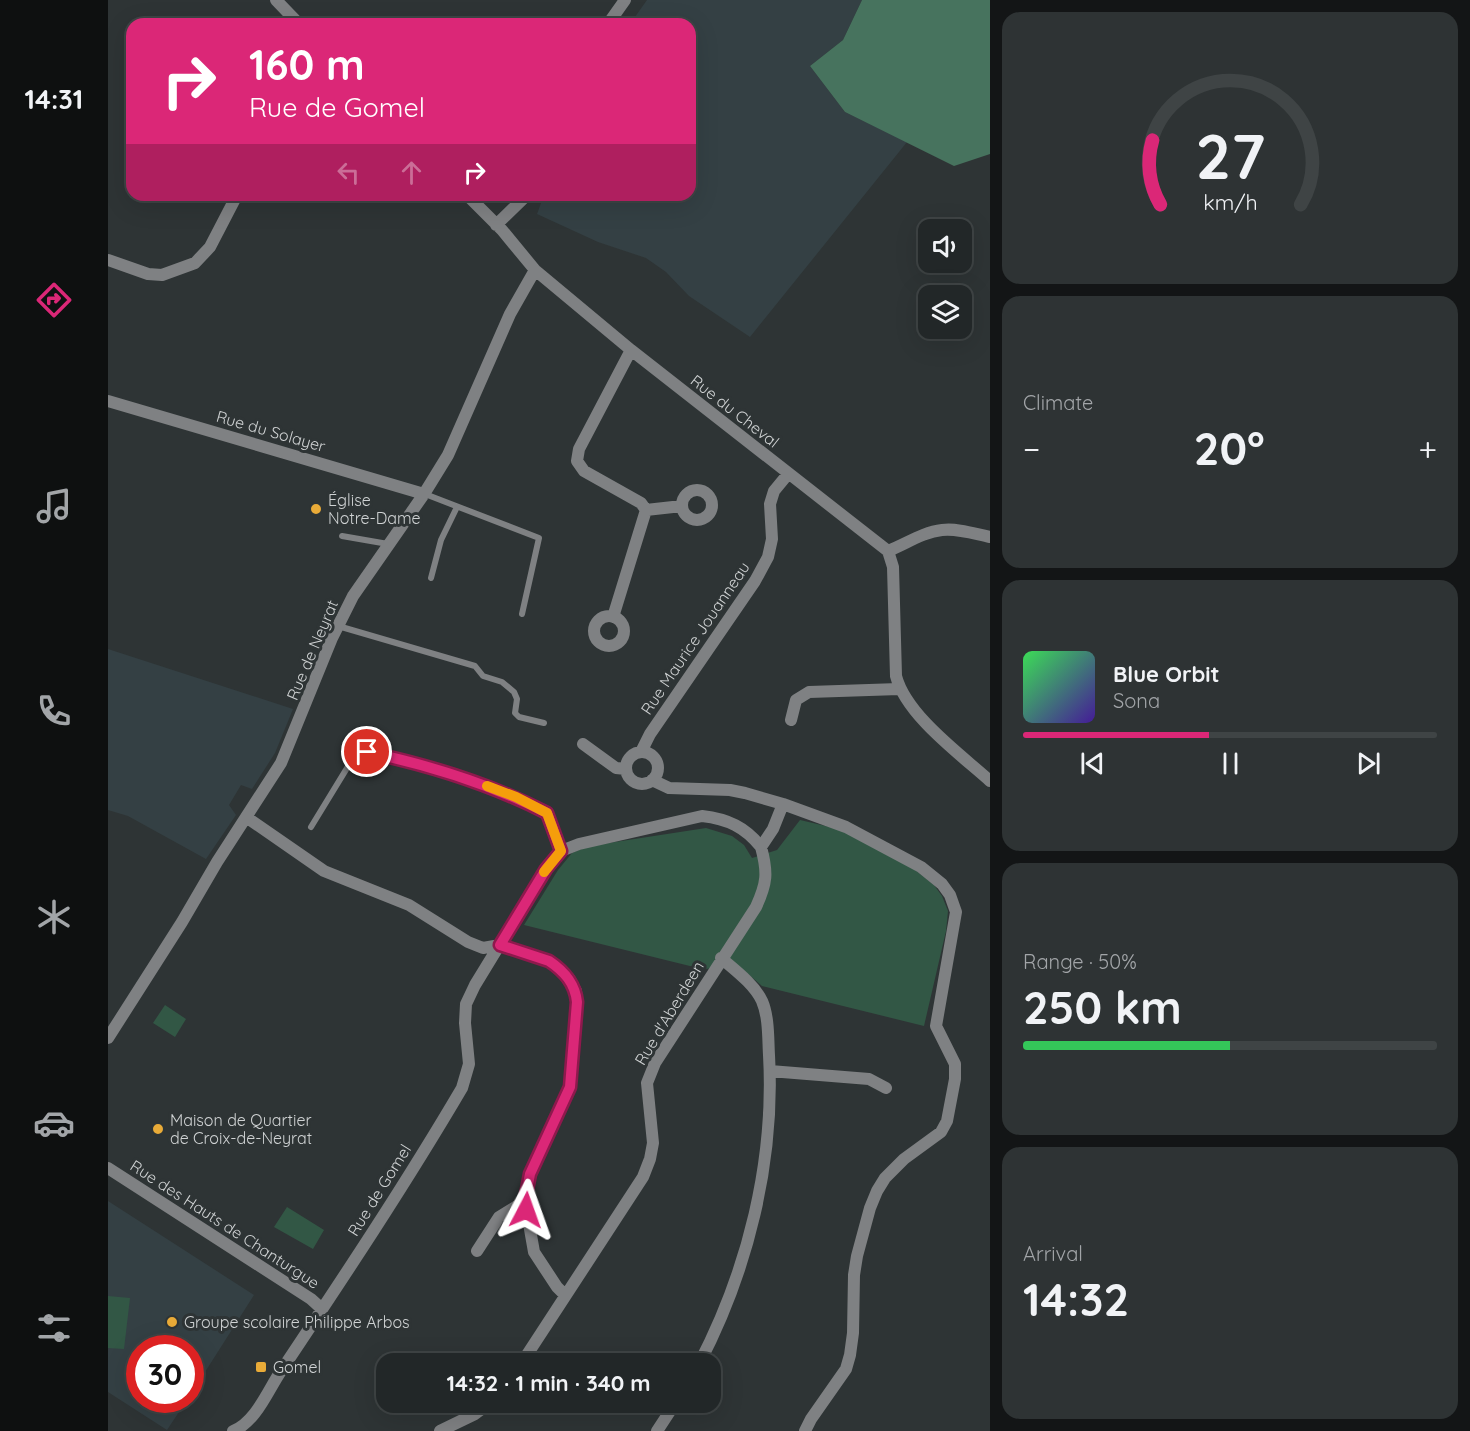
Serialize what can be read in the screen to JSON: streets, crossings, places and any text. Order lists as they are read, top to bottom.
{
  "streets": {
    "street": [
      "Rue du Cheval",
      "Rue du Solayer",
      "Rue Maurice Jouanneau",
      "Rue de Neyrat",
      "Rue d'Aberdeen",
      "Rue de Gomel",
      "Rue des Hauts de Chanturgue"
    ]
  },
  "crossings": [
    ["Rue du Cheval", "Rue Maurice Jouanneau"],
    ["Rue du Cheval", "Rue de Neyrat"],
    ["Rue du Solayer", "Rue de Neyrat"],
    ["Rue de Gomel", "Rue des Hauts de Chanturgue"]
  ],
  "places": {
    "other": ["Église Notre-Dame", "Maison de Quartier de Croix-de-Neyrat", "Groupe scolaire Philippe Arbos"],
    "transit": ["Gomel"]
  },
  "page": {
    "tabs": "14:31",
    "turn": ["160 m", "Rue de Gomel"],
    "tile": [
      "Climate",
      ["Range · 50%", "250 km"],
      ["Arrival", "14:32"]
    ],
    "heat": ["−", "20°", "+"],
    "song": ["Blue Orbit", "Sona"],
    "limit": "30",
    "trip": "14:32 · 1 min · 340 m",
    "gauge": ["27", "km/h"]
  }
}
